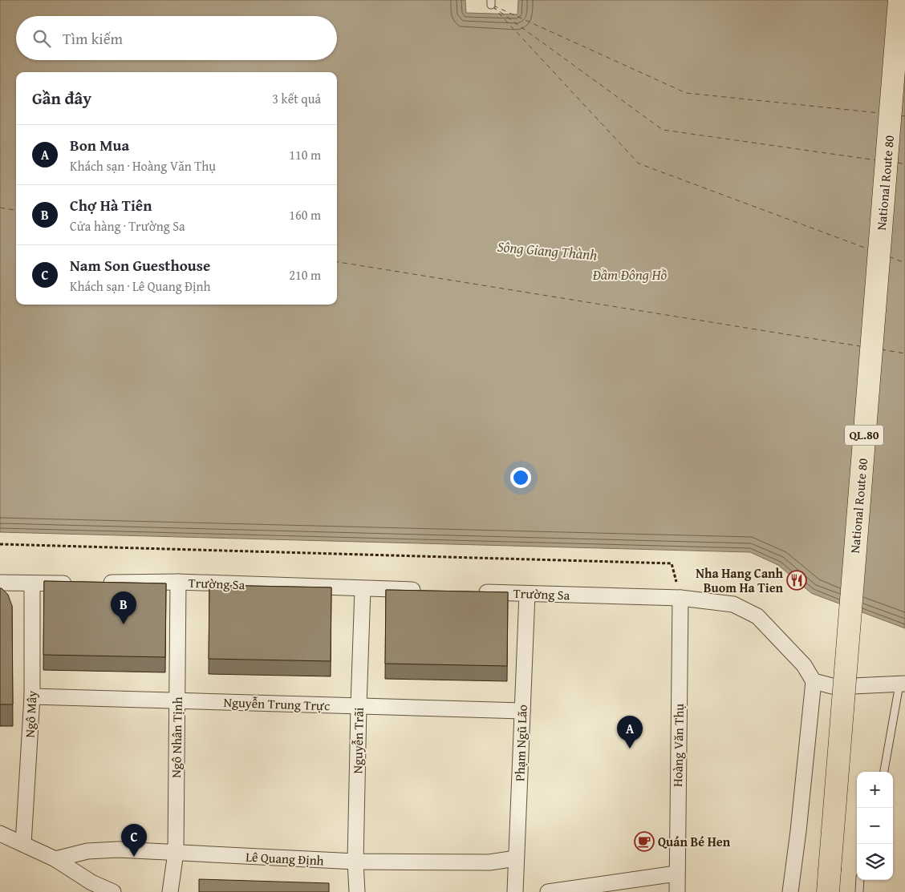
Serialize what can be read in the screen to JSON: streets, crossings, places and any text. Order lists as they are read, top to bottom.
{
  "streets": {
    "highway": ["National Route 80", "QL.80"],
    "street": [
      "Trường Sa",
      "Nguyễn Trung Trực",
      "Ngô Mây",
      "Ngô Nhân Tịnh",
      "Nguyễn Trãi",
      "Phạm Ngũ Lão",
      "Hoàng Văn Thụ",
      "Lê Quang Định"
    ]
  },
  "crossings": [
    ["Trường Sa", "Ngô Nhân Tịnh"],
    ["Trường Sa", "Nguyễn Trãi"],
    ["Trường Sa", "Phạm Ngũ Lão"],
    ["Trường Sa", "Hoàng Văn Thụ"],
    ["Nguyễn Trung Trực", "Ngô Mây"],
    ["Nguyễn Trung Trực", "Ngô Nhân Tịnh"],
    ["Nguyễn Trung Trực", "Nguyễn Trãi"],
    ["Nguyễn Trung Trực", "Phạm Ngũ Lão"],
    ["Ngô Nhân Tịnh", "Lê Quang Định"],
    ["Nguyễn Trãi", "Lê Quang Định"],
    ["Phạm Ngũ Lão", "Lê Quang Định"]
  ],
  "water": ["Sông Giang Thành", "Đầm Đông Hồ"],
  "places": {
    "restaurant": ["Nha Hang Canh Buom Ha Tien"],
    "cafe": ["Quán Bé Hen"]
  },
  "page": {
    "search": "Tìm kiếm",
    "heading": ["Gần đây", "3 kết quả"],
    "list": [
      {
        "mark": "A",
        "name": "Bon Mua",
        "note": "Khách sạn · Hoàng Văn Thụ",
        "value": "110 m"
      },
      {
        "mark": "B",
        "name": "Chợ Hà Tiên",
        "note": "Cửa hàng · Trường Sa",
        "value": "160 m"
      },
      {
        "mark": "C",
        "name": "Nam Son Guesthouse",
        "note": "Khách sạn · Lê Quang Định",
        "value": "210 m"
      }
    ],
    "pins": ["B", "A", "C"],
    "map_buttons": ["+", "−"]
  }
}
